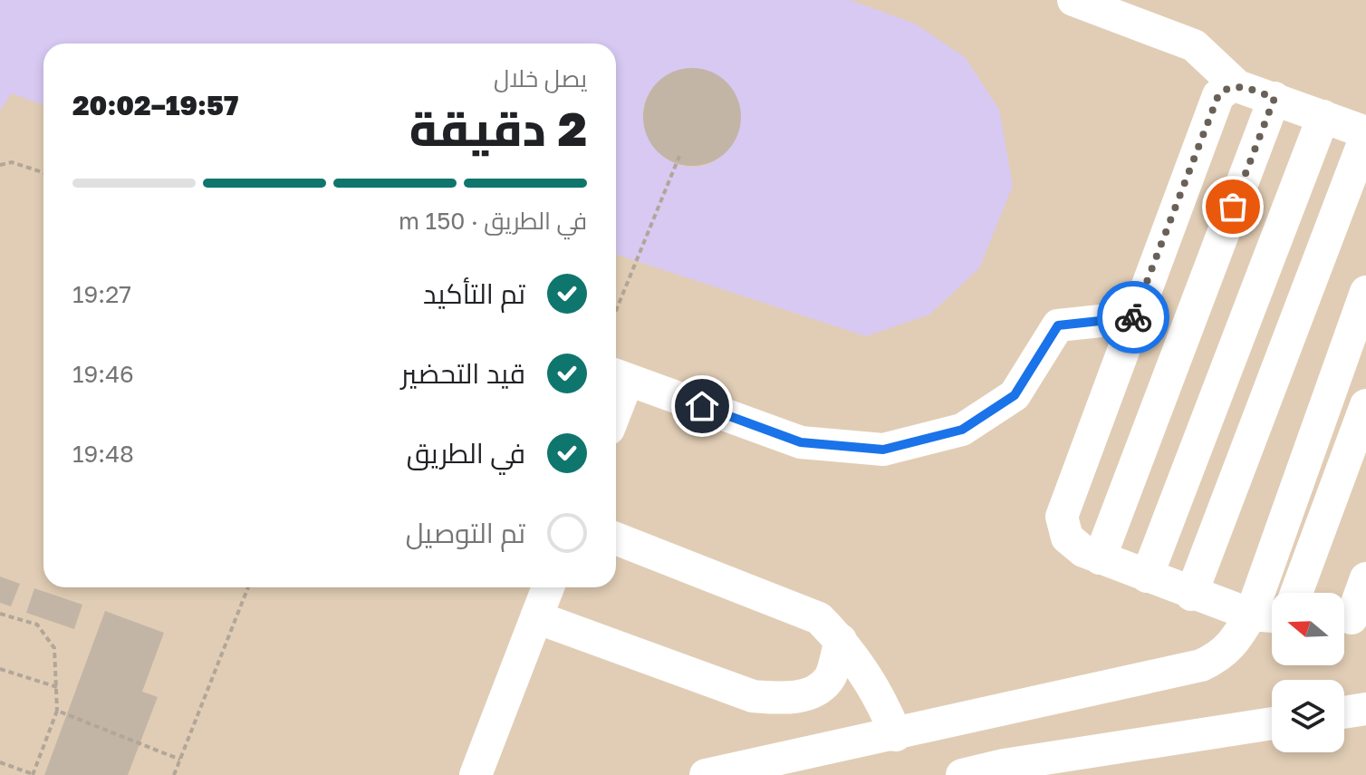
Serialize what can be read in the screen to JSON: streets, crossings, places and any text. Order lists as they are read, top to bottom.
{
  "north": "left",
  "page": {
    "heading": ["2 دقيقة", "يصل خلال", "19:57–20:02"],
    "bar": "في الطريق · 150 m",
    "list": [
      ["تم التأكيد", "19:27"],
      ["قيد التحضير", "19:46"],
      ["في الطريق", "19:48"],
      "تم التوصيل"
    ]
  }
}
